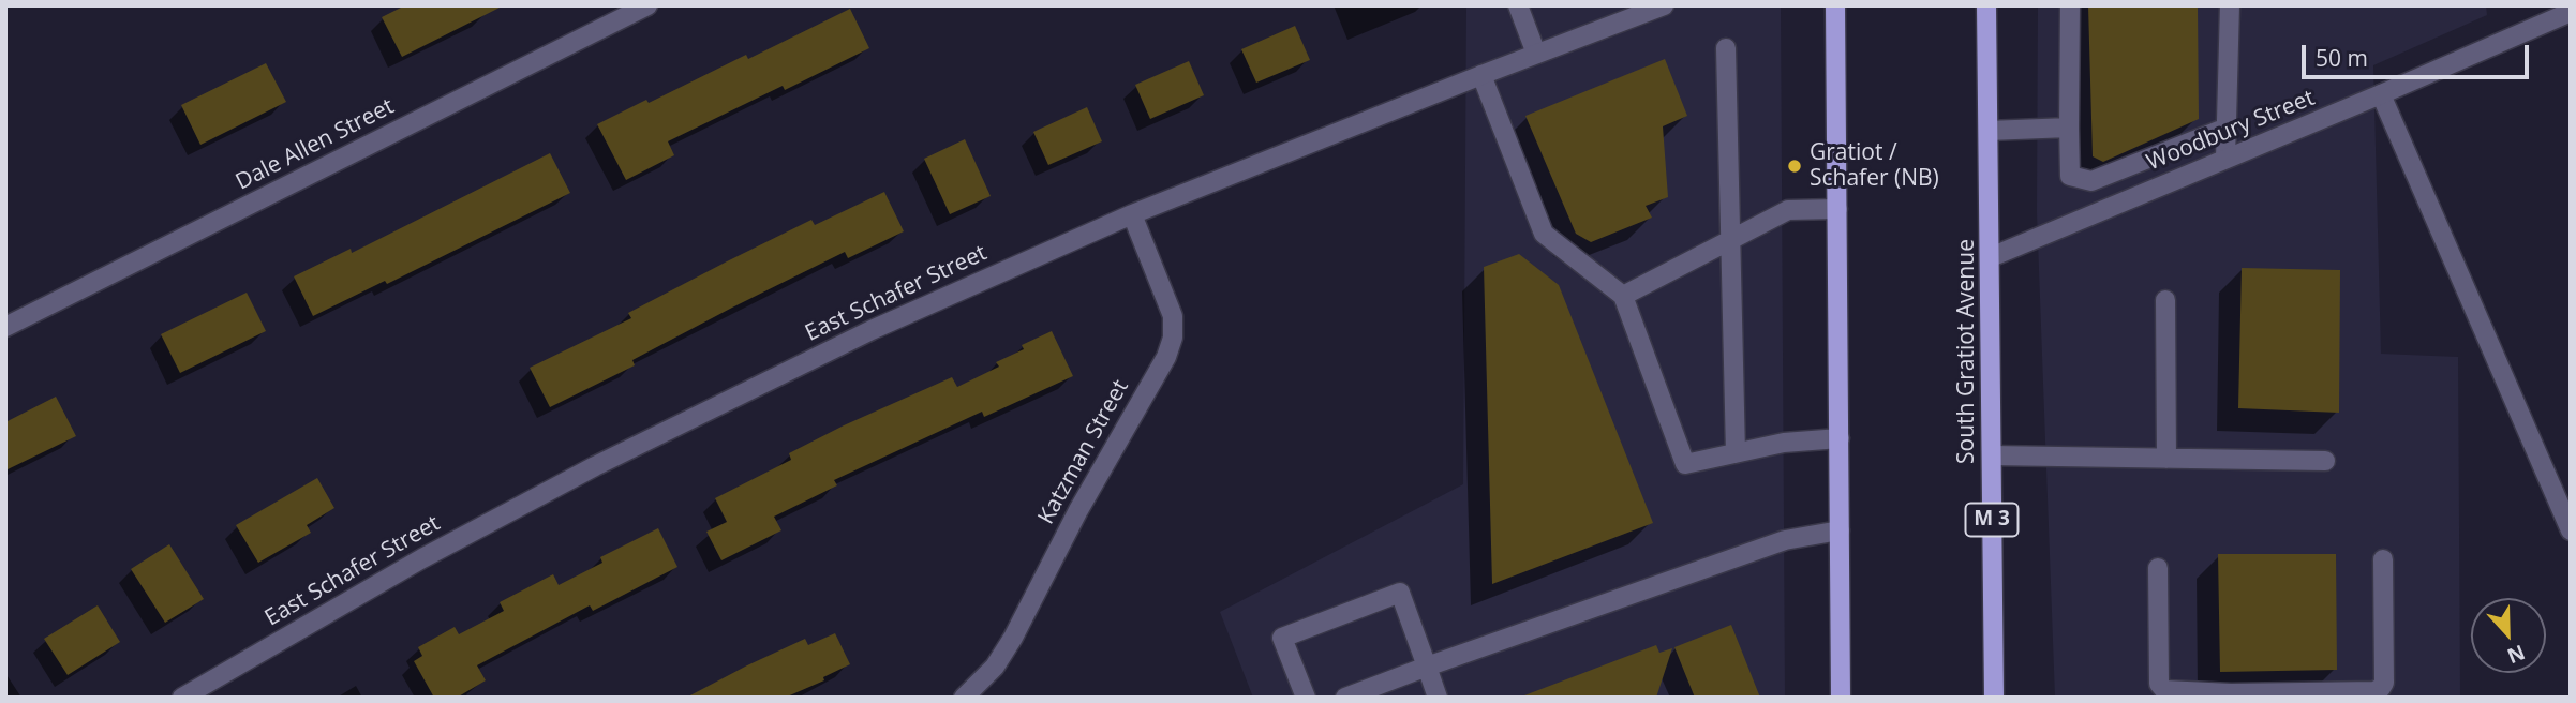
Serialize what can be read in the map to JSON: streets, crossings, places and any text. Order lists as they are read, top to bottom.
{
  "streets": {
    "main road": ["South Gratiot Avenue", "M 3"],
    "street": [
      "Woodbury Street",
      "Dale Allen Street",
      "East Schafer Street",
      "Katzman Street"
    ]
  },
  "crossings": [
    ["Woodbury Street", "South Gratiot Avenue"],
    ["East Schafer Street", "Katzman Street"]
  ],
  "places": ["Gratiot / Schafer (NB)"],
  "scale_bar": "50 m",
  "north": "bottom"
}
